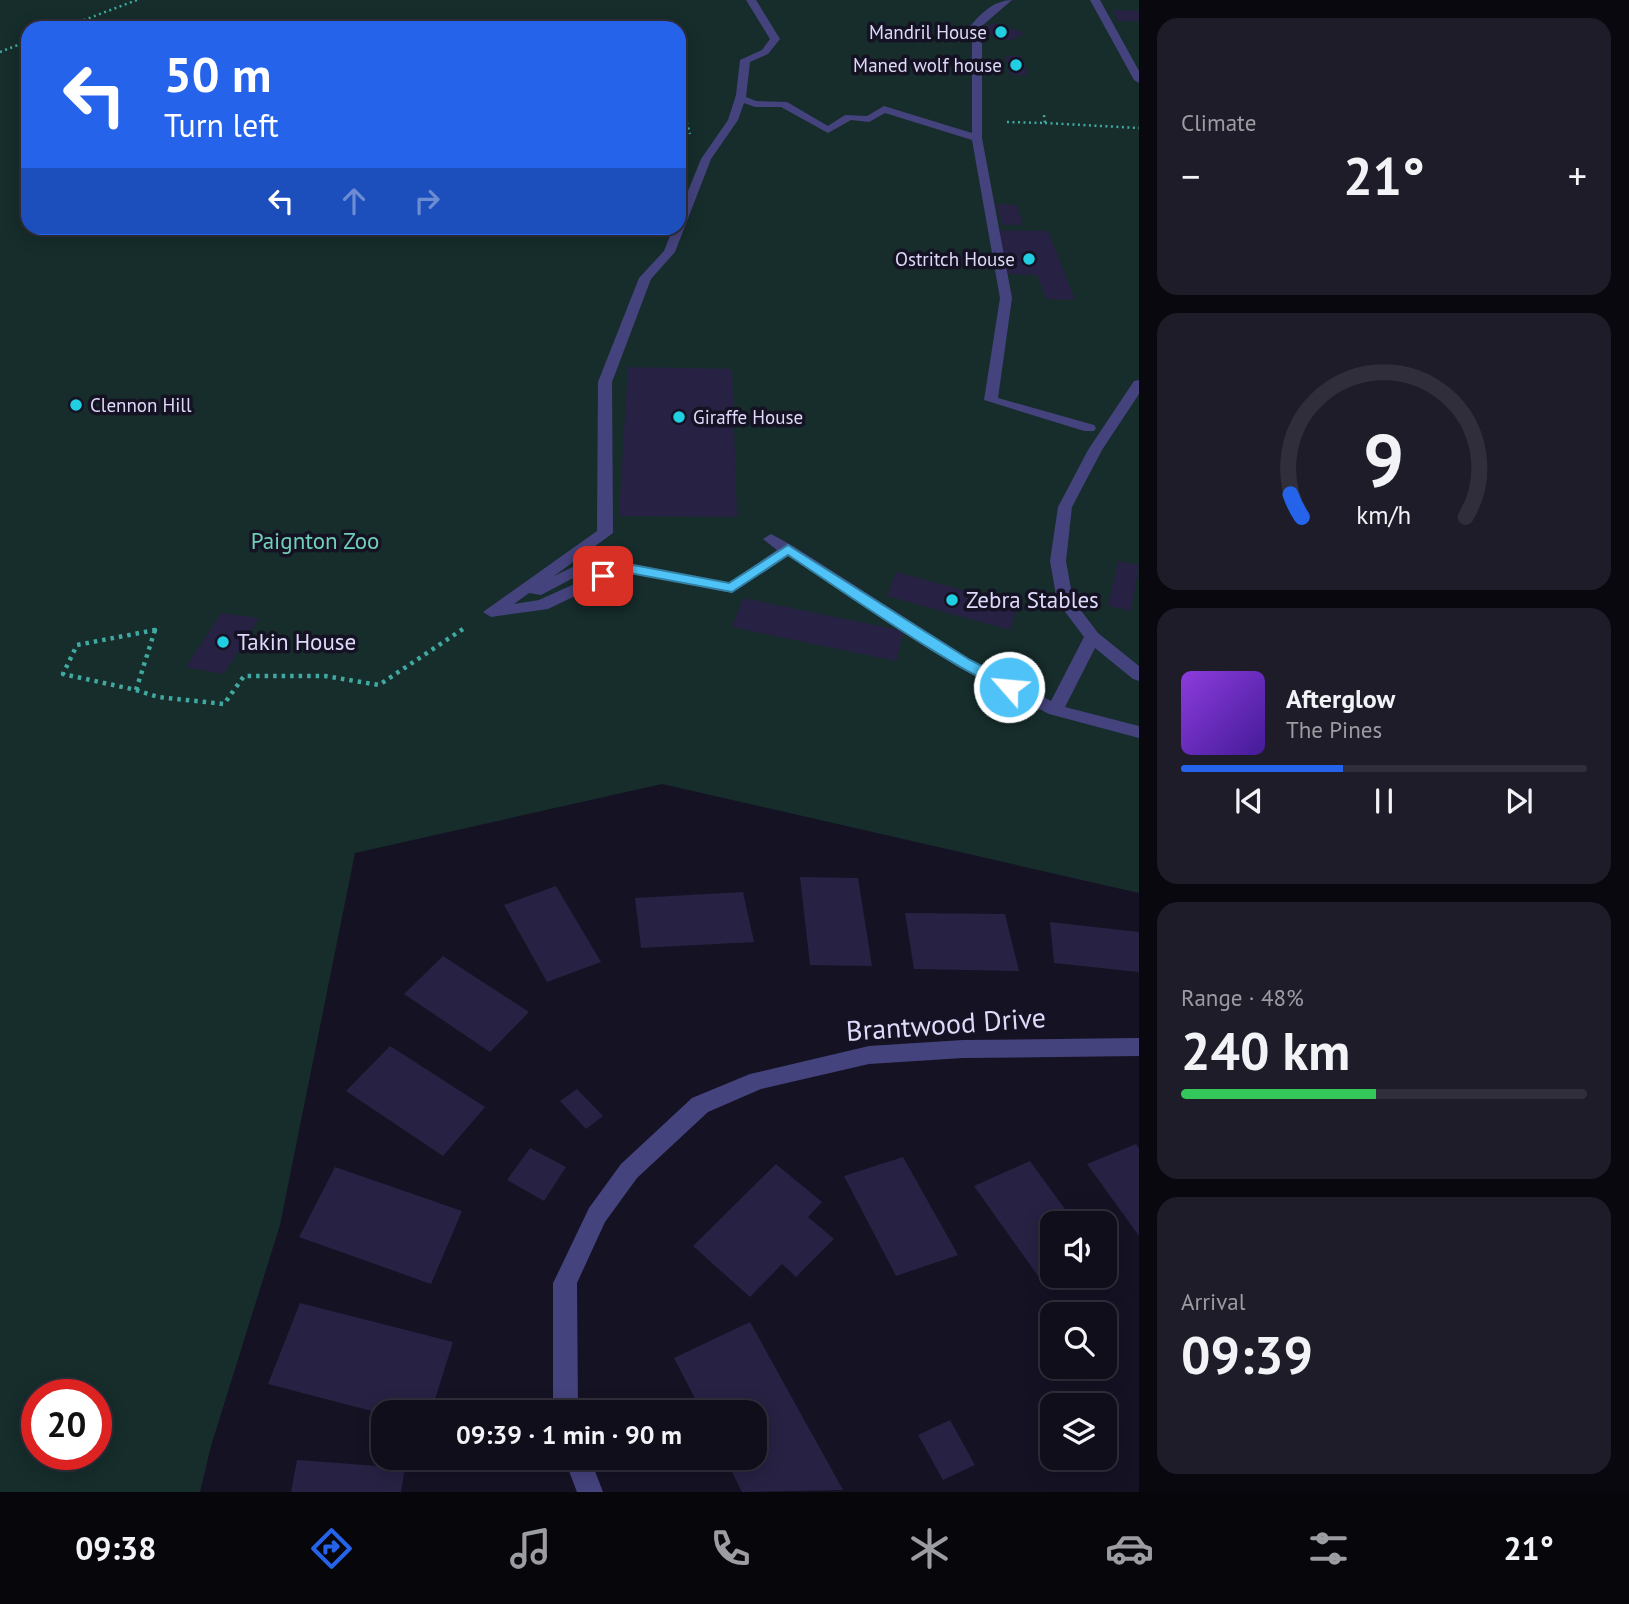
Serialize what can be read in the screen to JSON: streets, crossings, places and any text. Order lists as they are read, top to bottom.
{
  "streets": {
    "street": ["Brantwood Drive"]
  },
  "parks": ["Paignton Zoo"],
  "places": [
    "Mandril House",
    "Maned wolf house",
    "Ostritch House",
    "Clennon Hill",
    "Giraffe House",
    "Zebra Stables",
    "Takin House"
  ],
  "page": {
    "tile": [
      "Climate",
      ["Range · 48%", "240 km"],
      ["Arrival", "09:39"]
    ],
    "turn": ["50 m", "Turn left"],
    "heat": ["−", "21°", "+"],
    "song": ["Afterglow", "The Pines"],
    "limit": "20",
    "trip": "09:39 · 1 min · 90 m",
    "tabs": ["09:38", "21°"],
    "gauge": ["9", "km/h"]
  }
}
